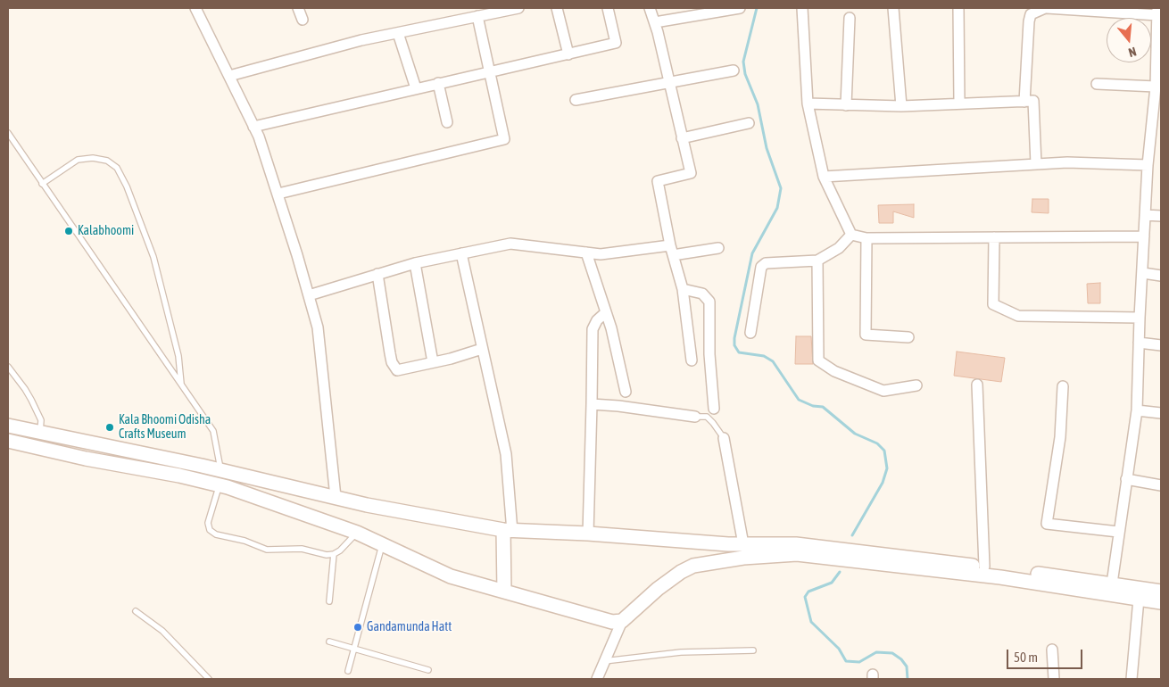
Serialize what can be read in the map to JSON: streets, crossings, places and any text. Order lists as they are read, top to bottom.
{
  "places": ["Kalabhoomi", "Kala Bhoomi Odisha Crafts Museum", "Gandamunda Hatt"],
  "scale_bar": "50 m",
  "north": "bottom"
}
